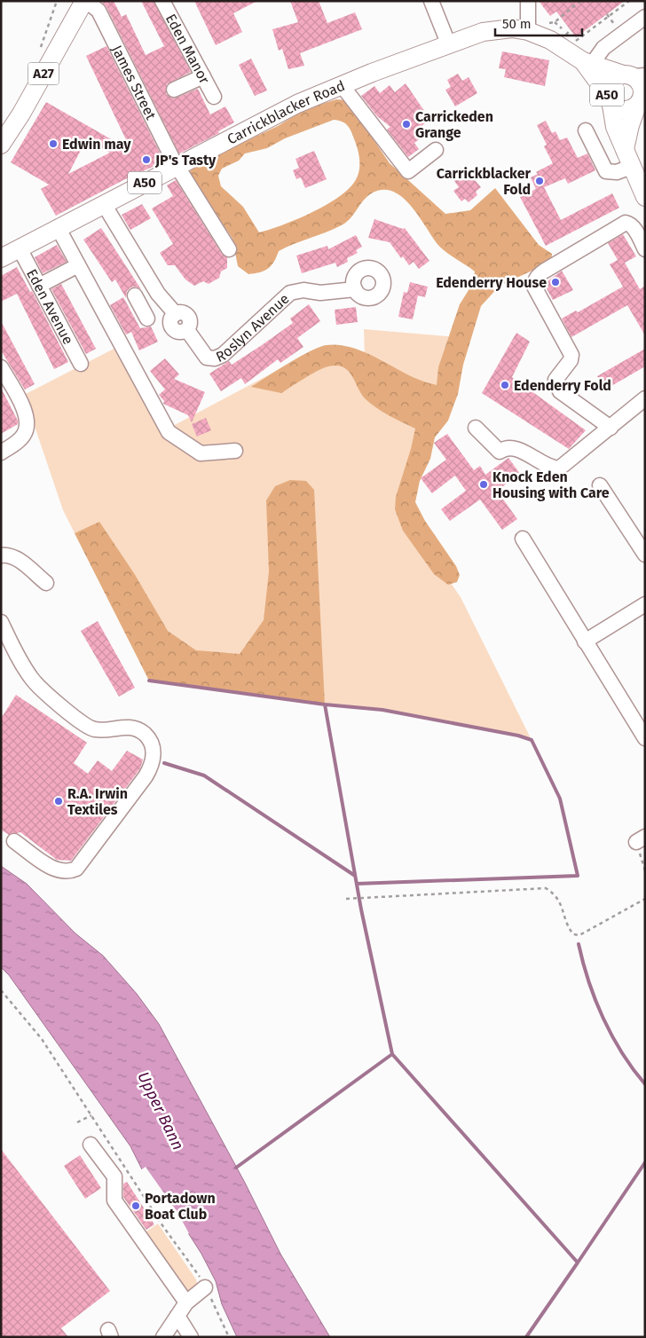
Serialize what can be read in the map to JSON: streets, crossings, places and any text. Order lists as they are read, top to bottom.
{
  "streets": {
    "main road": ["A27", "A50", "Carrickblacker Road"],
    "street": [
      "Eden Manor",
      "James Street",
      "Eden Avenue",
      "Roslyn Avenue"
    ]
  },
  "crossings": [
    ["A27", "James Street"],
    ["James Street", "Carrickblacker Road"],
    ["A50", "Carrickblacker Road"],
    ["Carrickblacker Road", "Eden Avenue"]
  ],
  "water": ["Upper Bann"],
  "places": [
    "Carrickeden Grange",
    "Edwin may",
    "JP's Tasty",
    "Carrickblacker Fold",
    "Edenderry House",
    "Edenderry Fold",
    "Knock Eden Housing with Care",
    "R.A. Irwin Textiles",
    "Portadown Boat Club"
  ],
  "scale_bar": "50 m"
}
